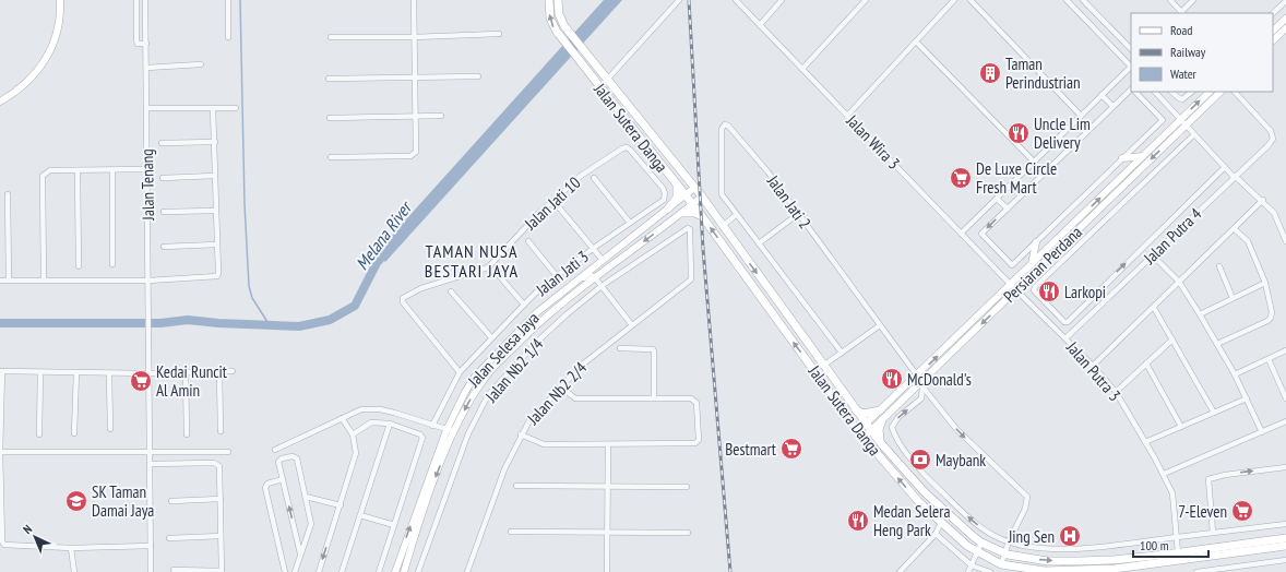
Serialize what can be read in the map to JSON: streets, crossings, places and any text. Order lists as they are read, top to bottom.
{
  "streets": {
    "main road": ["Jalan Sutera Danga", "Persiaran Perdana", "Jalan Selesa Jaya"],
    "street": [
      "Jalan Wira 3",
      "Jalan Tenang",
      "Jalan Jati 2",
      "Jalan Jati 10",
      "Jalan Putra 4",
      "Jalan Jati 3",
      "Jalan Nb2 1/4",
      "Jalan Putra 3",
      "Jalan Nb2 2/4"
    ]
  },
  "crossings": [
    ["Jalan Sutera Danga", "Persiaran Perdana"],
    ["Jalan Sutera Danga", "Jalan Selesa Jaya"],
    ["Jalan Sutera Danga", "Jalan Putra 3"],
    ["Jalan Wira 3", "Persiaran Perdana"],
    ["Jalan Wira 3", "Jalan Putra 3"],
    ["Jalan Jati 2", "Persiaran Perdana"],
    ["Jalan Jati 10", "Jalan Jati 3"],
    ["Jalan Putra 4", "Jalan Putra 3"],
    ["Persiaran Perdana", "Jalan Putra 3"],
    ["Jalan Nb2 1/4", "Jalan Nb2 2/4"]
  ],
  "districts": ["TAMAN NUSA BESTARI JAYA"],
  "water": ["Melana River"],
  "places": {
    "building": ["Taman Perindustrian"],
    "restaurant": [
      "Uncle Lim Delivery",
      "Larkopi",
      "McDonald's",
      "Medan Selera Heng Park"
    ],
    "supermarket": [
      "De Luxe Circle Fresh Mart",
      "Kedai Runcit Al Amin",
      "Bestmart",
      "7-Eleven"
    ],
    "bank": ["Maybank"],
    "school or university": ["SK Taman Damai Jaya"],
    "hospital": ["Jing Sen"]
  },
  "legend": ["Road", "Railway", "Water"],
  "scale_bar": "100 m",
  "north": "top left"
}
